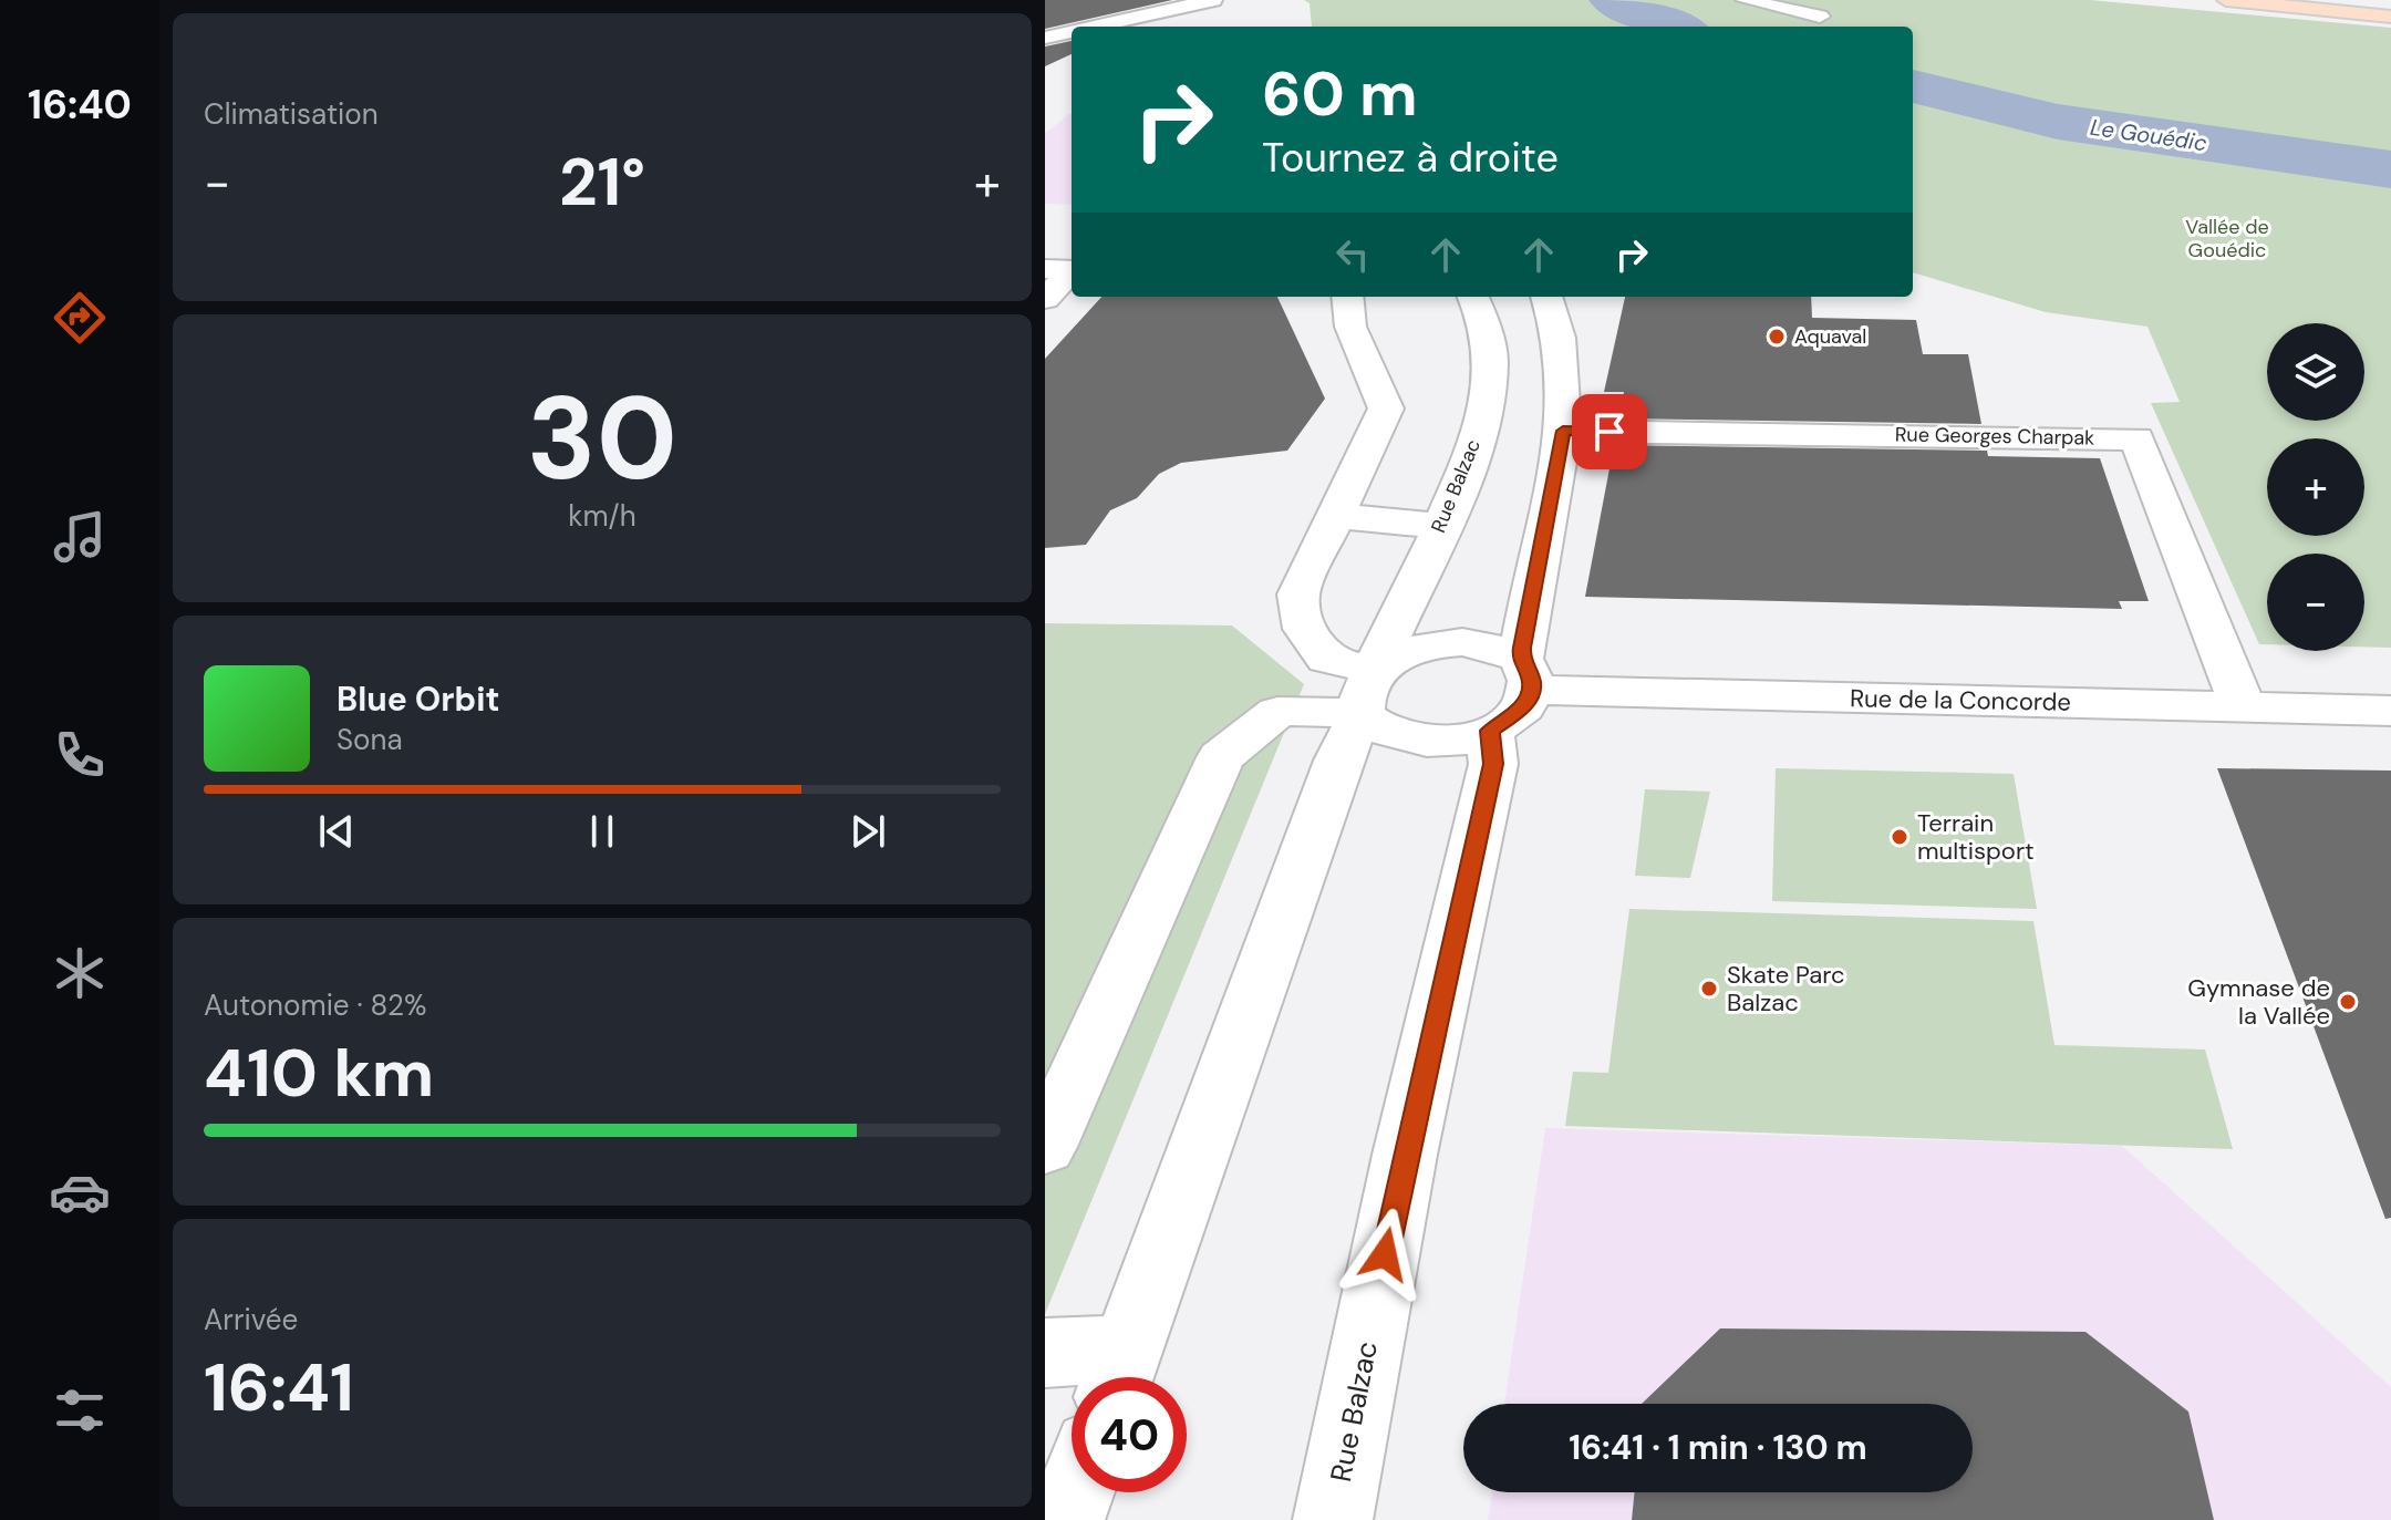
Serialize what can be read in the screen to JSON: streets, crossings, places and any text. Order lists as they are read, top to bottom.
{
  "streets": {
    "street": ["Rue Georges Charpak", "Rue Balzac", "Rue de la Concorde"]
  },
  "crossings": [
    ["Rue Georges Charpak", "Rue Balzac"],
    ["Rue Georges Charpak", "Rue de la Concorde"],
    ["Rue Balzac", "Rue de la Concorde"]
  ],
  "water": ["Le Gouédic"],
  "parks": ["Vallée de Gouédic"],
  "places": [
    "Aquaval",
    "Terrain multisport",
    "Skate Parc Balzac",
    "Gymnase de la Vallée"
  ],
  "page": {
    "tabs": "16:40",
    "tile": [
      "Climatisation",
      ["30", "km/h"],
      ["Autonomie · 82%", "410 km"],
      ["Arrivée", "16:41"]
    ],
    "turn": ["60 m", "Tournez à droite"],
    "heat": ["−", "21°", "+"],
    "map_buttons": ["+", "−"],
    "song": ["Blue Orbit", "Sona"],
    "limit": "40",
    "trip": "16:41 · 1 min · 130 m"
  }
}
